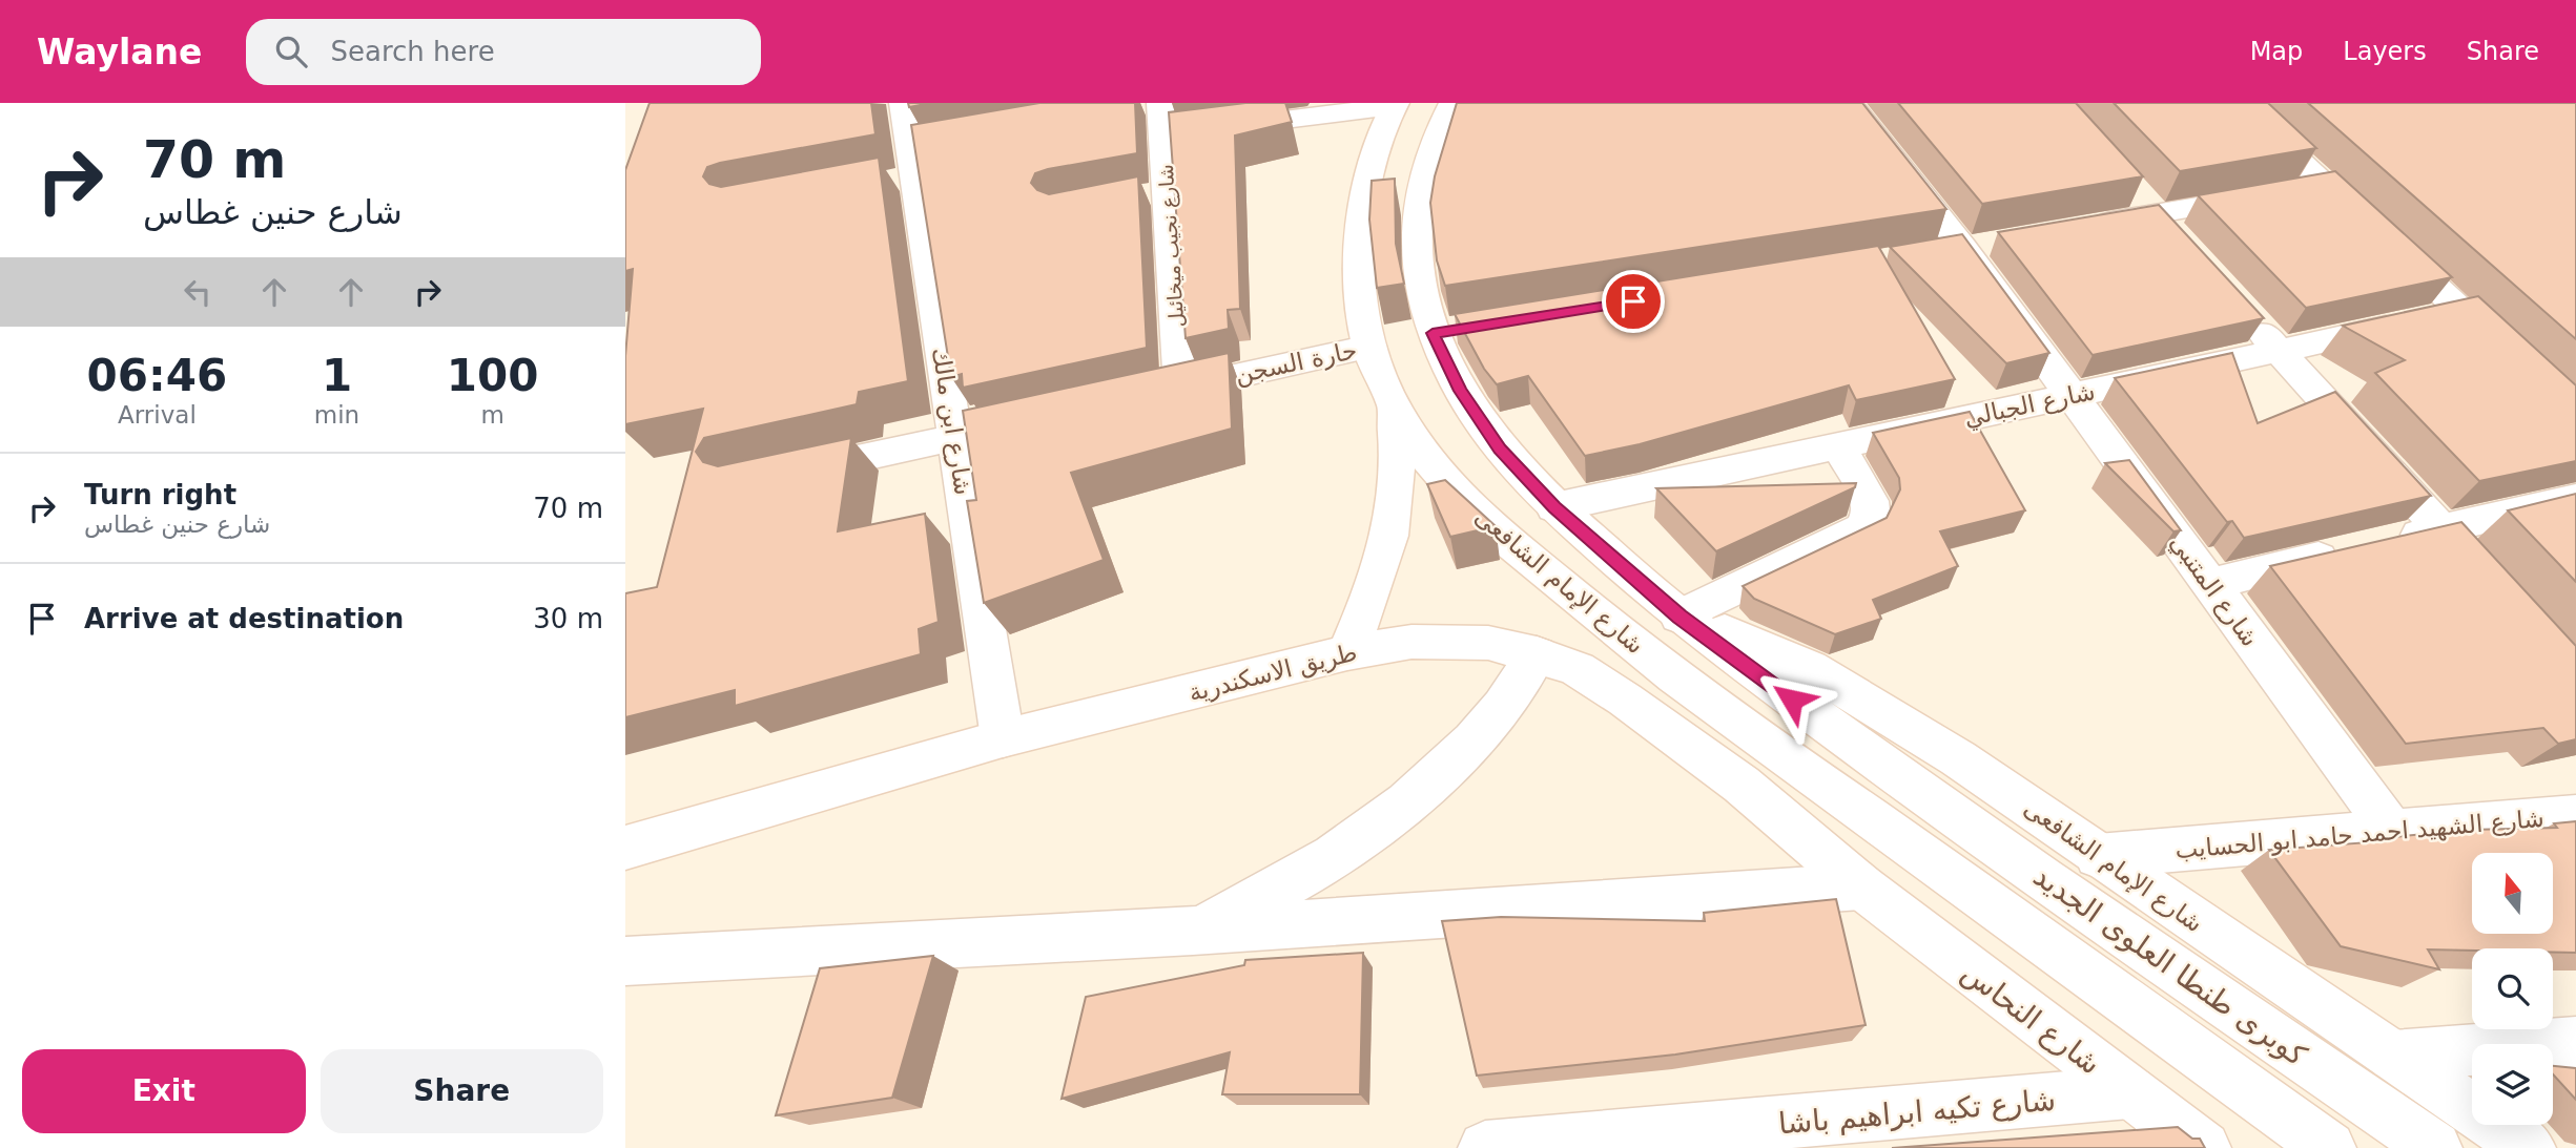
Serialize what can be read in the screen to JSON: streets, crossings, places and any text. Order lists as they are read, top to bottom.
{
  "streets": {
    "street": [
      "شارع نجيب ميخائيل",
      "حارة السجن",
      "شارع الجبالي",
      "شارع ابن مالك",
      "شارع الإمام الشافعى",
      "شارع المتنبي",
      "طريق الاسكندرية",
      "شارع الشهيد احمد حامد ابو الحسايب",
      "كوبرى طنطا العلوى الجديد",
      "شارع النحاس",
      "شارع تكيه ابراهيم باشا"
    ]
  },
  "crossings": [
    ["شارع نجيب ميخائيل", "حارة السجن"],
    ["حارة السجن", "شارع الإمام الشافعى"],
    ["شارع الجبالي", "شارع الإمام الشافعى"],
    ["شارع الجبالي", "شارع المتنبي"],
    ["شارع ابن مالك", "طريق الاسكندرية"],
    ["شارع الإمام الشافعى", "شارع الشهيد احمد حامد ابو الحسايب"],
    ["شارع الإمام الشافعى", "كوبرى طنطا العلوى الجديد"],
    ["شارع المتنبي", "شارع الشهيد احمد حامد ابو الحسايب"],
    ["طريق الاسكندرية", "شارع النحاس"],
    ["شارع النحاس", "شارع تكيه ابراهيم باشا"]
  ],
  "north": "top",
  "page": {
    "header": "Waylane",
    "search": "Search here",
    "nav": ["Map", "Layers", "Share"],
    "turn": ["70 m", "شارع حنين غطاس"],
    "eta": [
      "06:46",
      "Arrival",
      "1",
      "min",
      "100",
      "m"
    ],
    "list": [
      {
        "name": "Turn right",
        "note": "شارع حنين غطاس",
        "value": "70 m"
      },
      {
        "name": "Arrive at destination",
        "value": "30 m"
      }
    ],
    "buttons": ["Exit", "Share"]
  }
}
